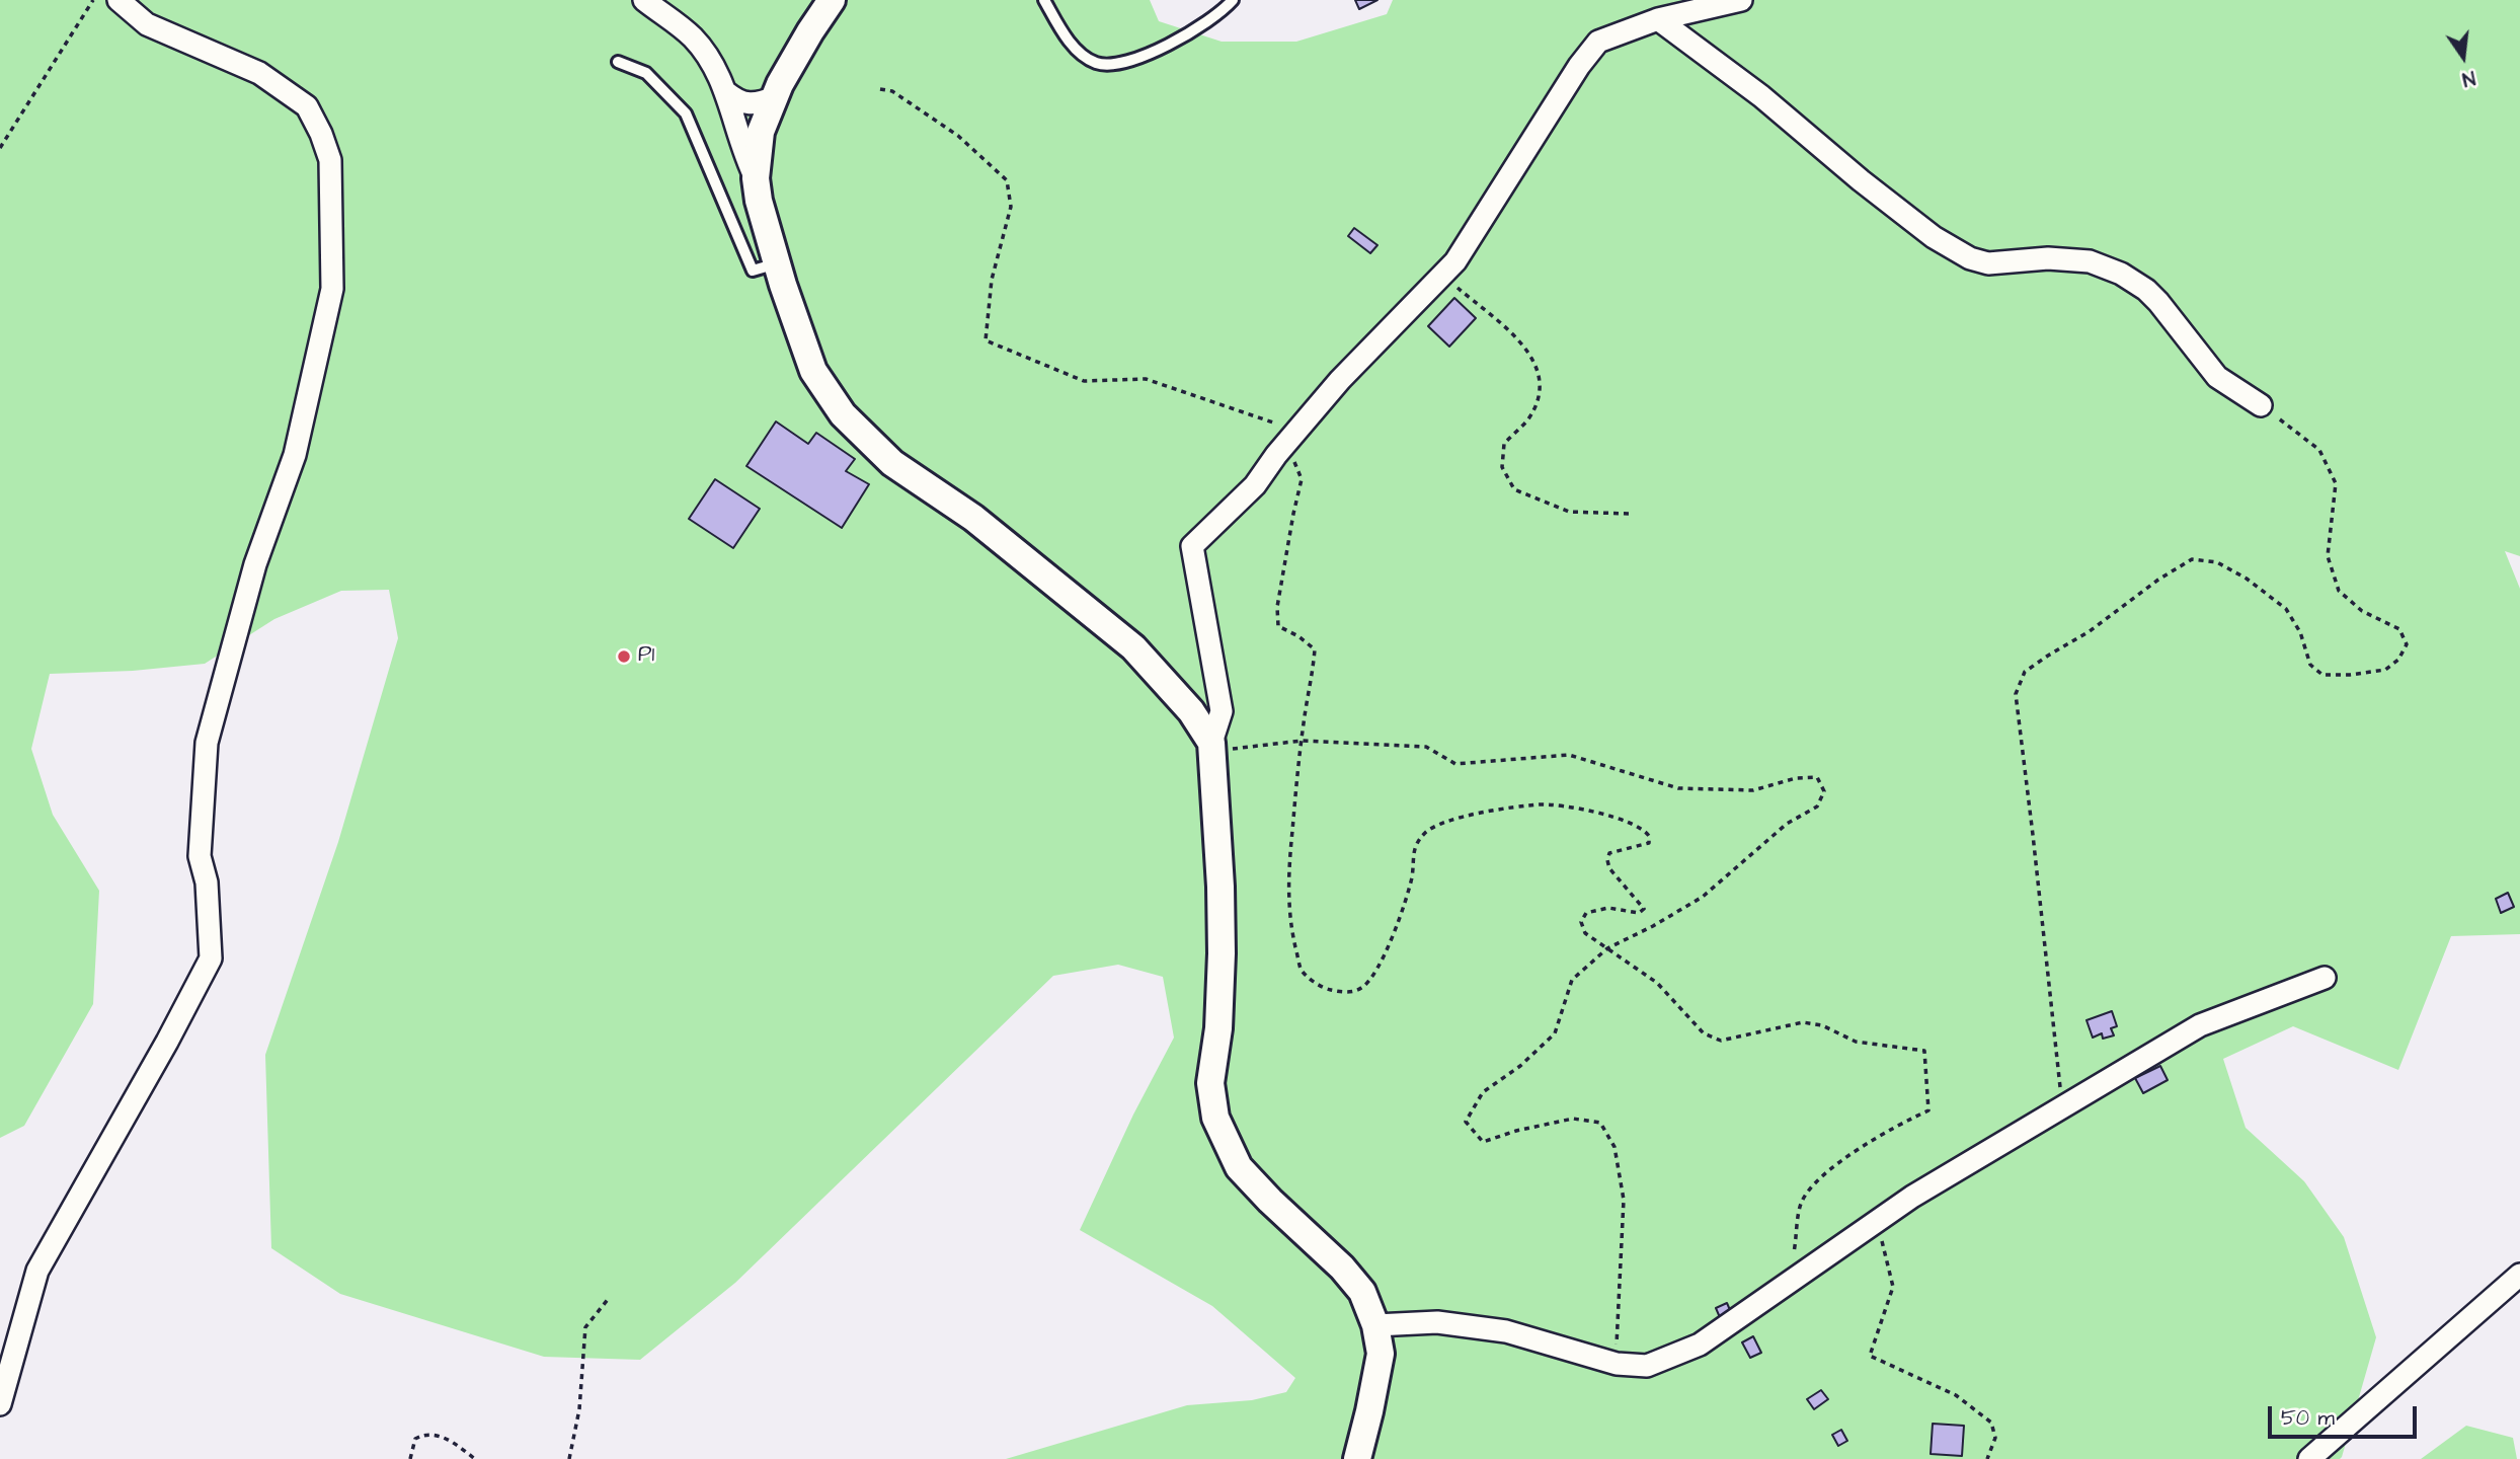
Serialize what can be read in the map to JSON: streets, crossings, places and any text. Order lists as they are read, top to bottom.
{
  "places": ["P1"],
  "scale_bar": "50 m",
  "north": "bottom"
}
